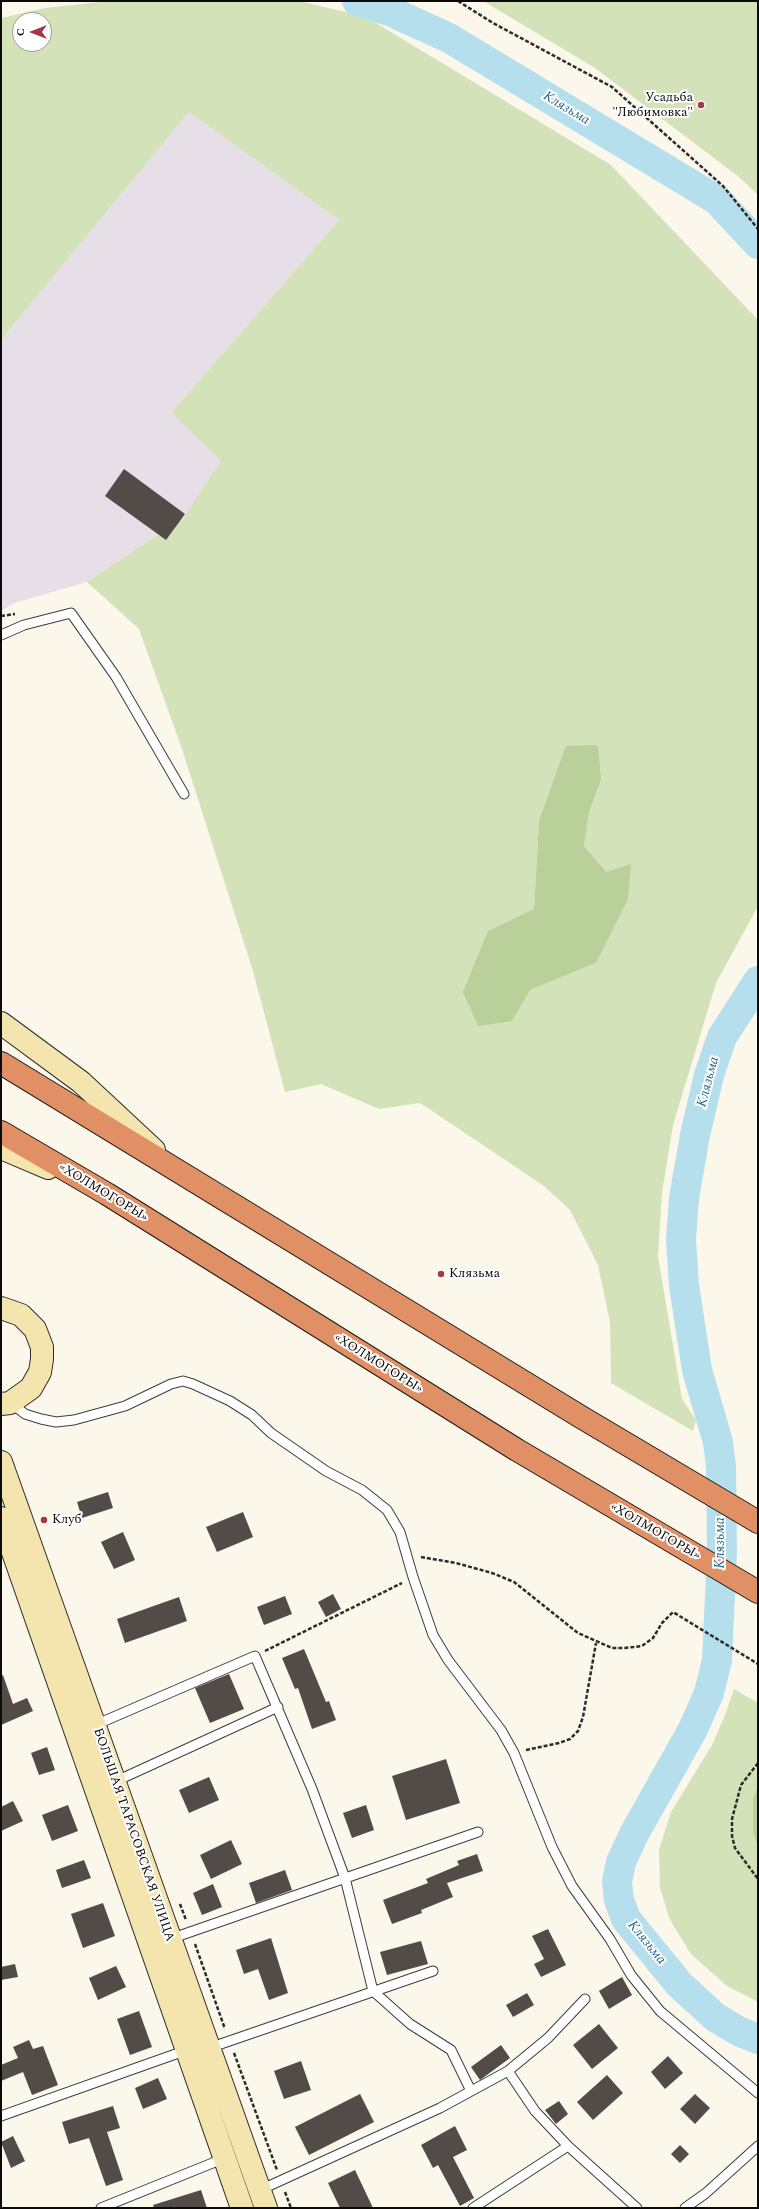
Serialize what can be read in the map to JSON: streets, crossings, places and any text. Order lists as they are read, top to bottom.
{
  "streets": {
    "highway": ["«ХОЛМОГОРЫ»"],
    "street": ["БОЛЬШАЯ ТАРАСОВСКАЯ УЛИЦА"]
  },
  "water": ["Клязьма"],
  "places": ["Усадьба \"Любимовка\"", "Клязьма", "Клуб"],
  "north": "left"
}
